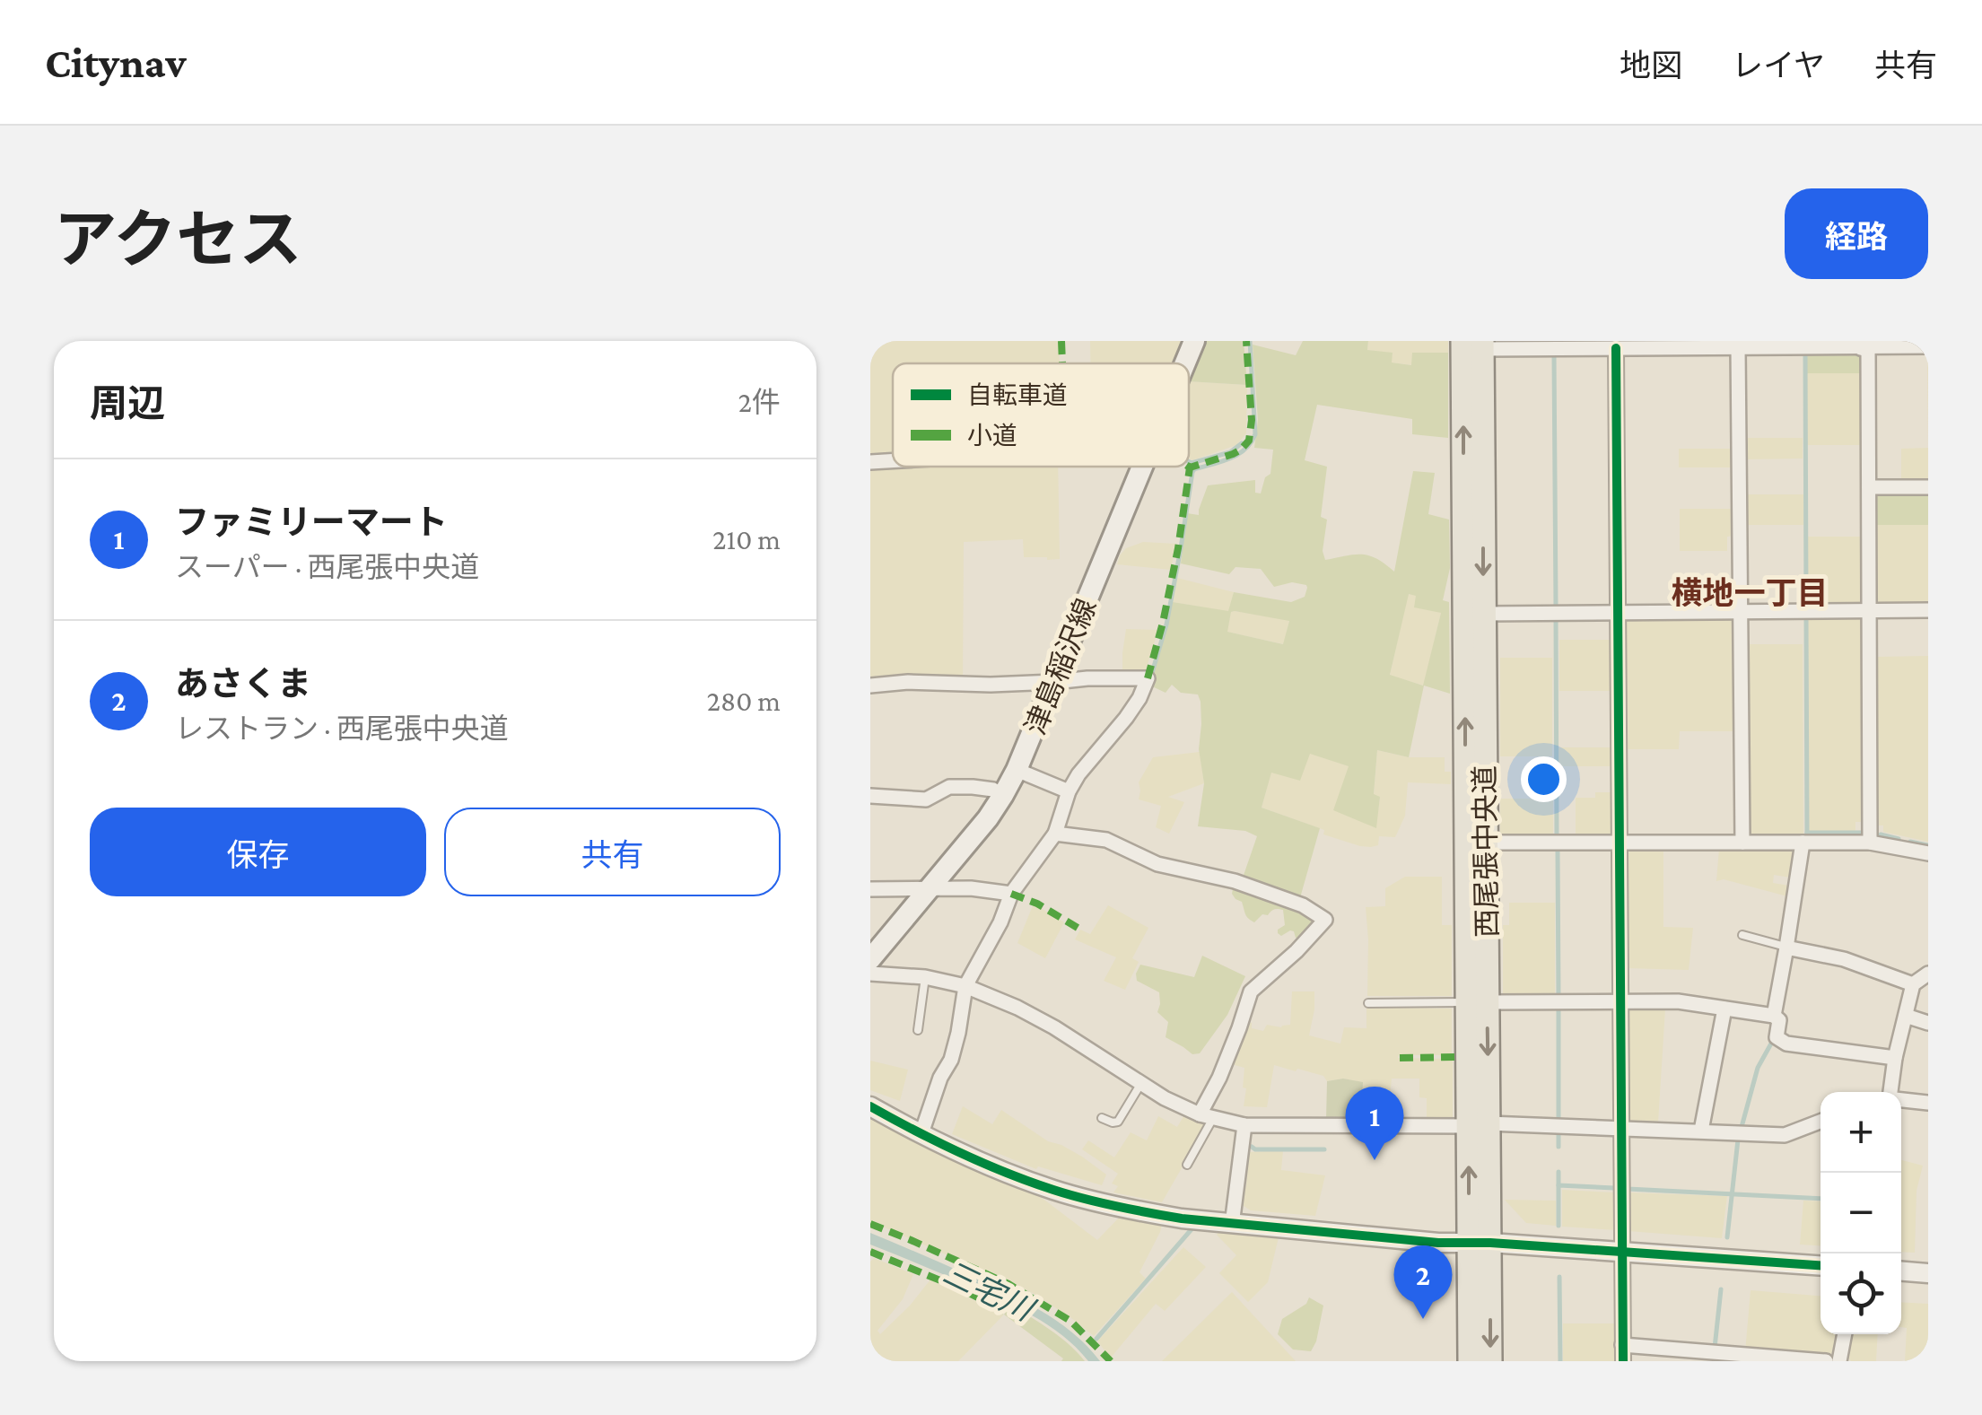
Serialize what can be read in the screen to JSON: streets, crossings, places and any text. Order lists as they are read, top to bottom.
{
  "streets": {
    "main road": ["津島稲沢線", "西尾張中央道"]
  },
  "districts": ["横地一丁目"],
  "water": ["三宅川"],
  "legend": ["自転車道", "小道"],
  "page": {
    "header": "Citynav",
    "nav": ["地図", "レイヤ", "共有"],
    "title": "アクセス",
    "buttons": [
      "経路",
      ["保存", "共有"]
    ],
    "heading": ["周辺", "2件"],
    "list": [
      {
        "mark": "1",
        "name": "ファミリーマート",
        "note": "スーパー · 西尾張中央道",
        "value": "210 m"
      },
      {
        "mark": "2",
        "name": "あさくま",
        "note": "レストラン · 西尾張中央道",
        "value": "280 m"
      }
    ],
    "pins": ["1", "2"],
    "map_buttons": ["+", "−"]
  }
}
